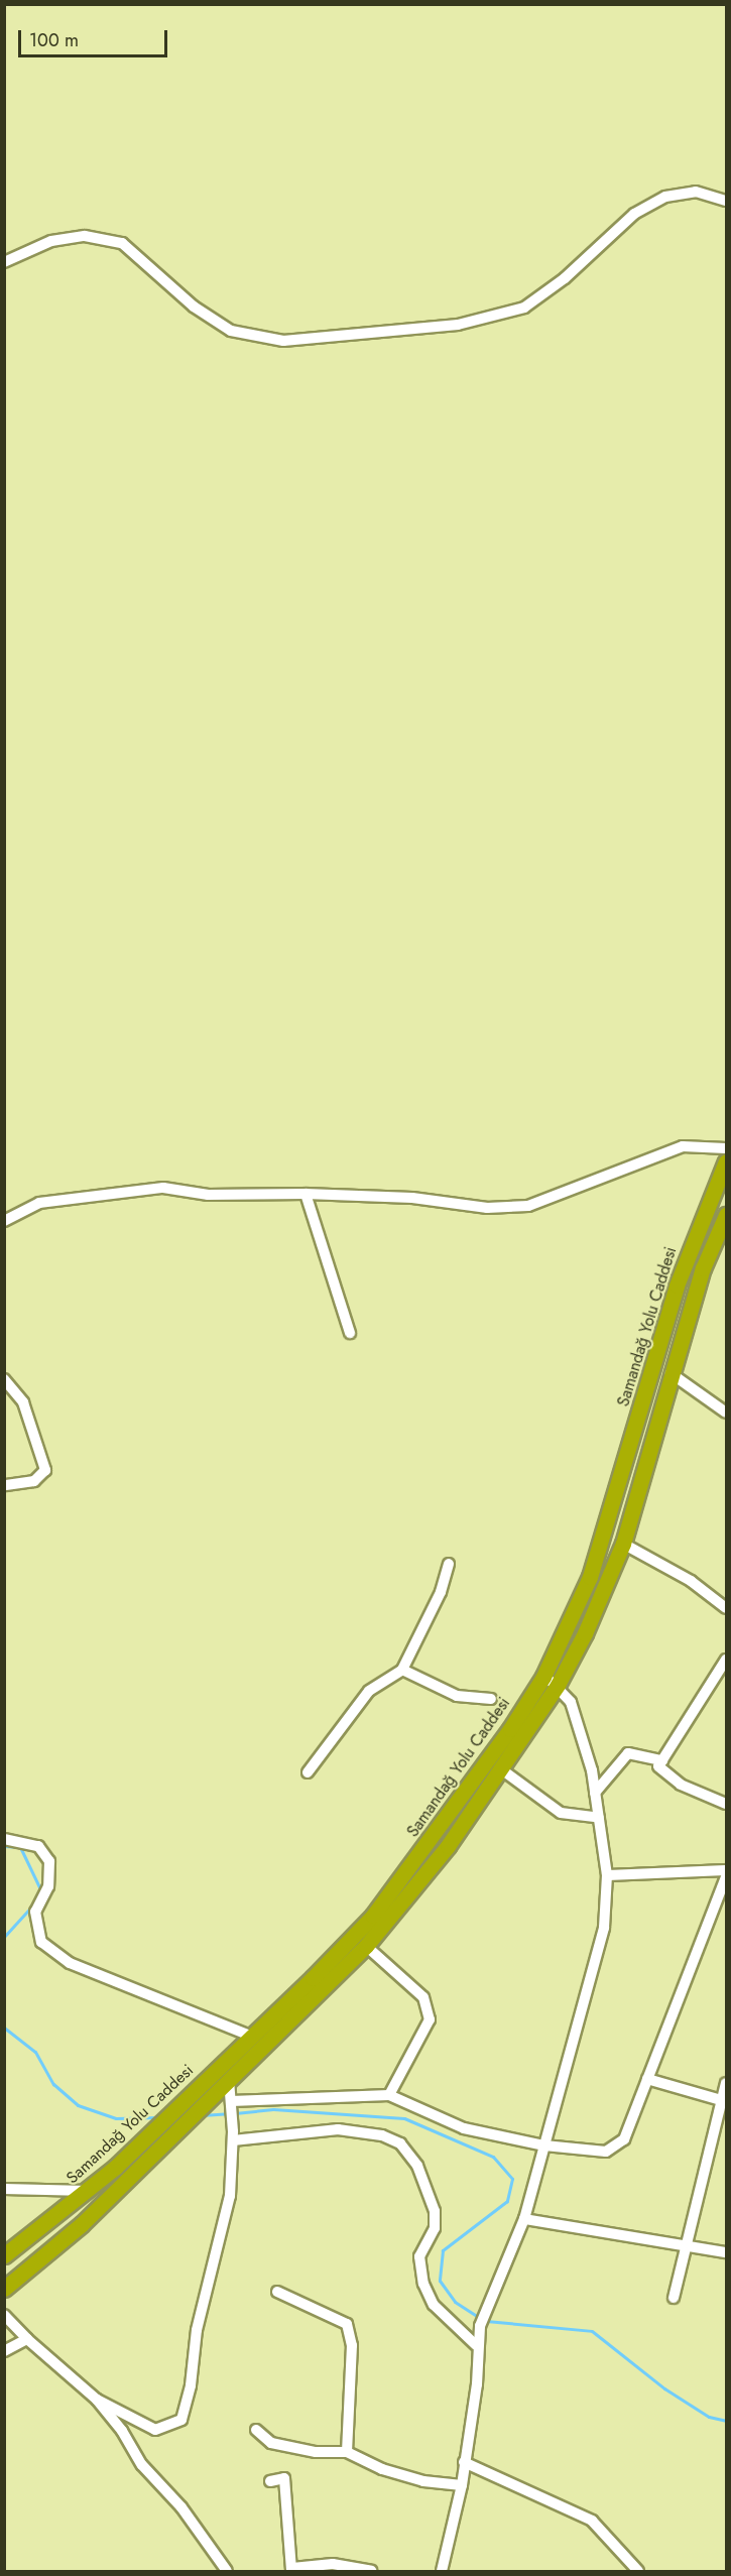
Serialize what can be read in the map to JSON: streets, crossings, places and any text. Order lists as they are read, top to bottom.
{
  "streets": {
    "highway": ["Samandağ Yolu Caddesi"]
  },
  "scale_bar": "100 m"
}
